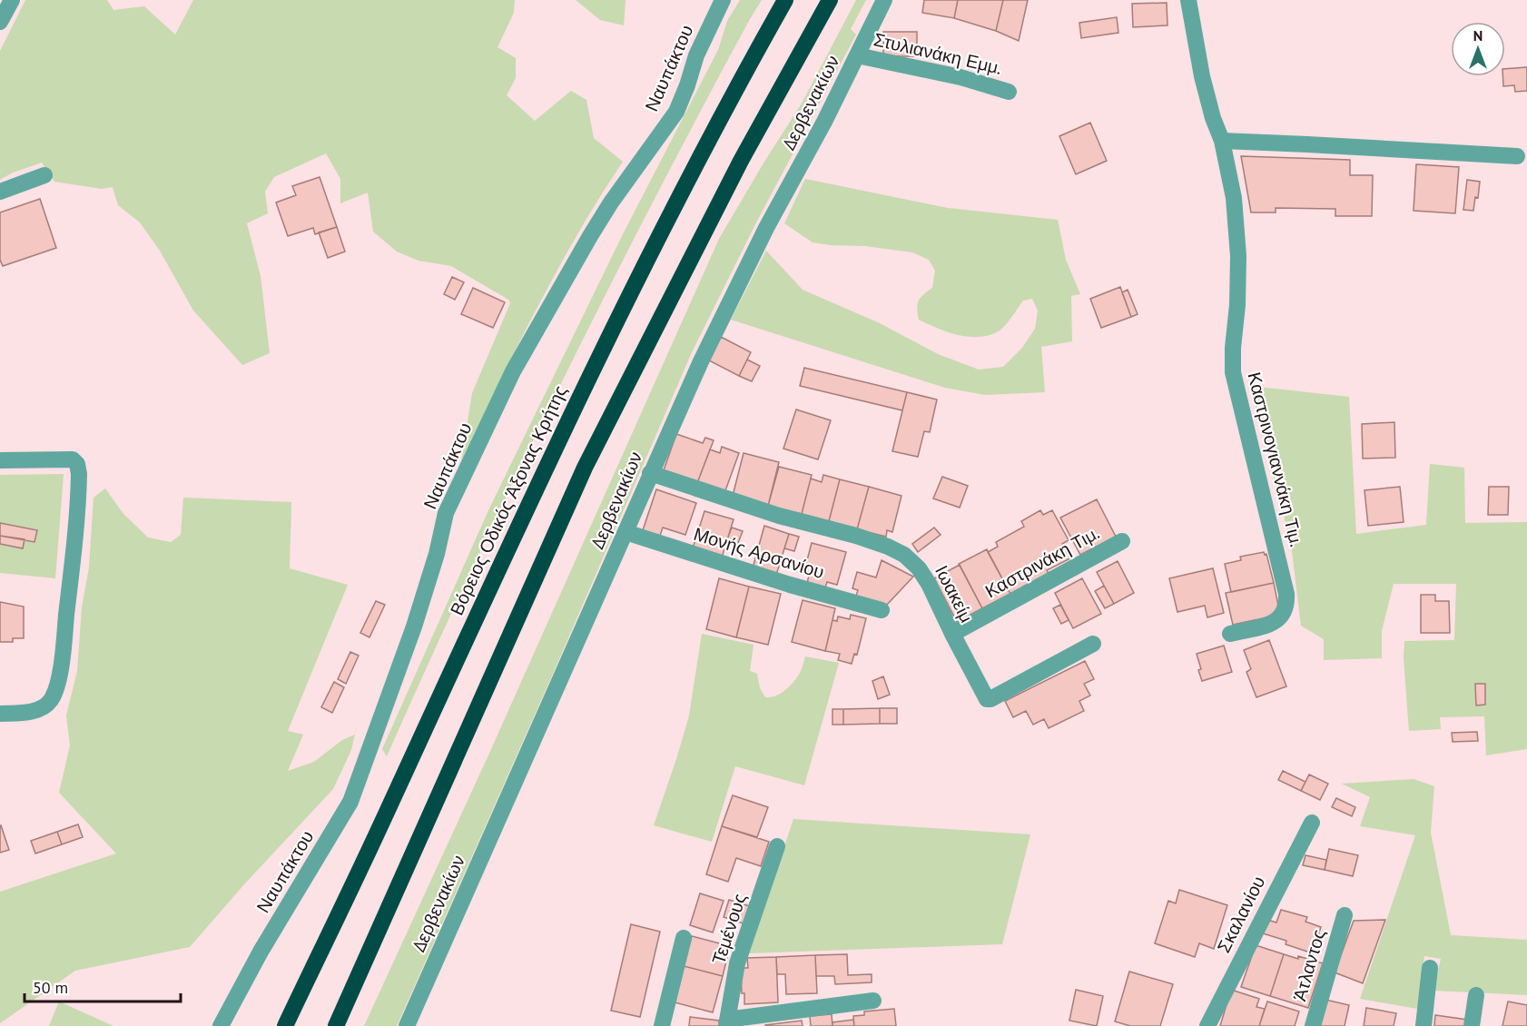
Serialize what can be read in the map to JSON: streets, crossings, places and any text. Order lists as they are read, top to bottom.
{
  "streets": {
    "highway": ["Βόρειος Οδικός Άξονας Κρήτης"],
    "street": [
      "Στυλιανάκη Εμμ.",
      "Ναυπάκτου",
      "Δερβενακίων",
      "Καστρινογιαννάκη Τιμ.",
      "Μονής Αρσανίου",
      "Καστρινάκη Τιμ.",
      "Ιωακείμ",
      "Σκαλανίου",
      "Τεμένους",
      "Άτλαντος"
    ]
  },
  "crossings": [
    ["Στυλιανάκη Εμμ.", "Δερβενακίων"],
    ["Δερβενακίων", "Μονής Αρσανίου"],
    ["Δερβενακίων", "Ιωακείμ"],
    ["Καστρινάκη Τιμ.", "Ιωακείμ"]
  ],
  "scale_bar": "50 m",
  "north": "top"
}
